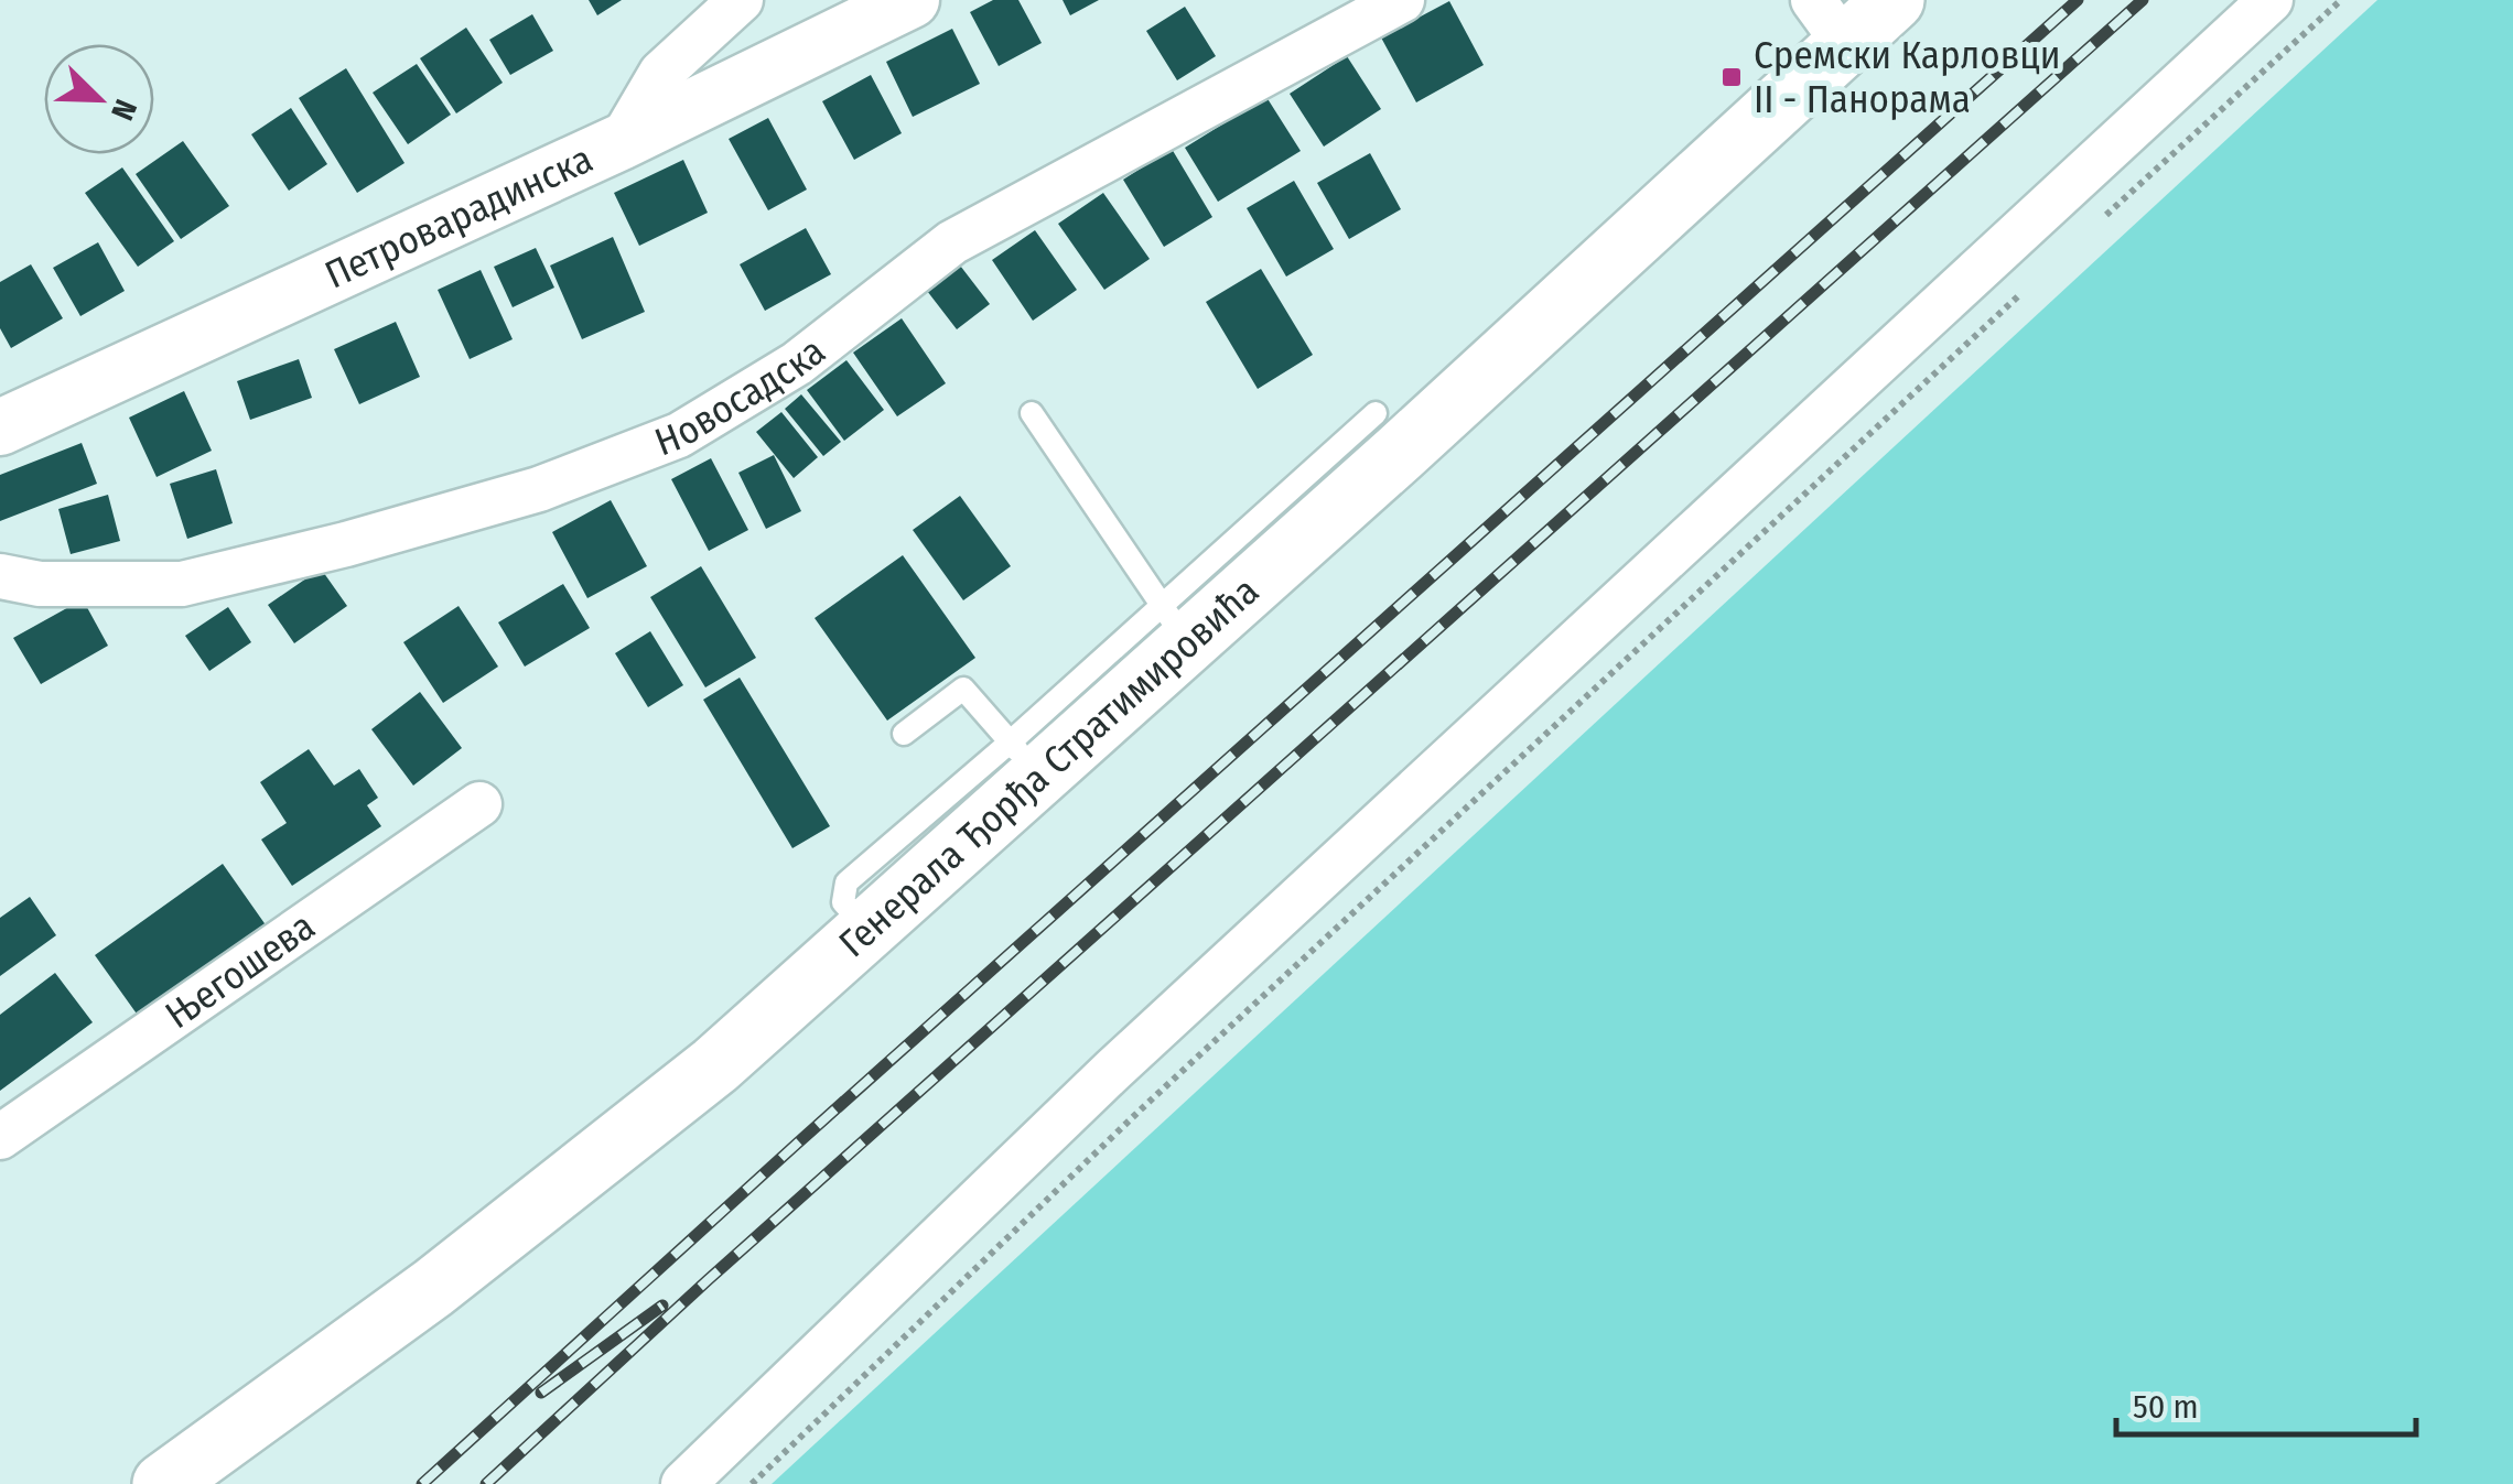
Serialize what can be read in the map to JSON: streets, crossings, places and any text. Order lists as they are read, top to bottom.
{
  "streets": {
    "main road": ["Генерала Ђорђа Стратимировића"],
    "street": ["Петроварадинска", "Новосадска", "Његошева"]
  },
  "places": {
    "transit": ["Сремски Карловци II - Панорама"]
  },
  "scale_bar": "50 m",
  "north": "bottom right"
}
